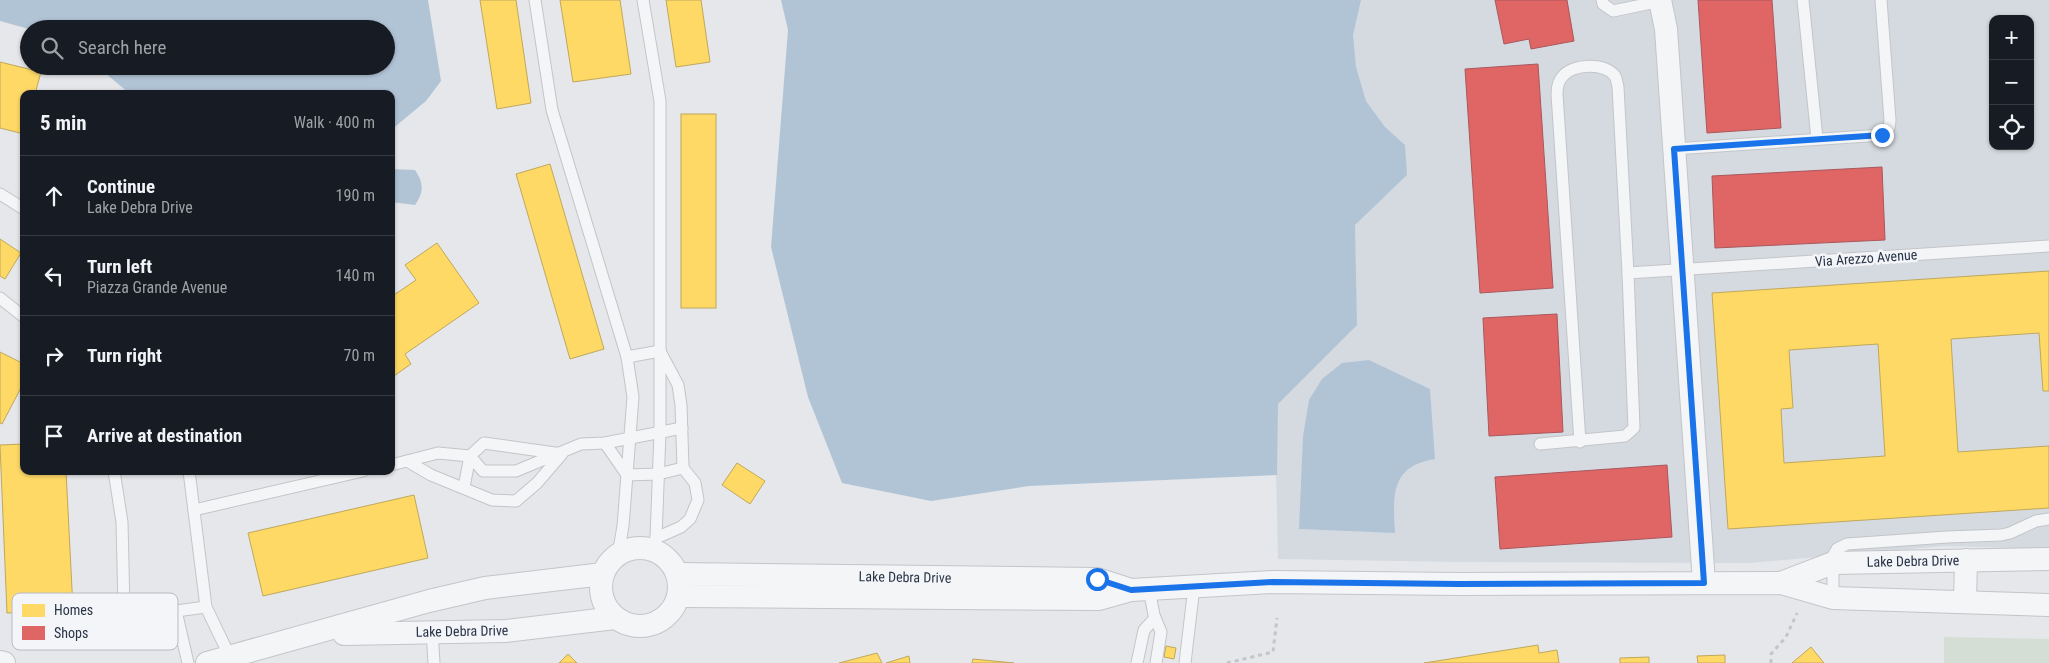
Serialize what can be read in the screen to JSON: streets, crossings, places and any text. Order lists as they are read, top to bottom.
{
  "streets": {
    "street": ["Lake Debra Drive"],
    "lane": ["Via Arezzo Avenue"]
  },
  "legend": ["Homes", "Shops"],
  "page": {
    "map_buttons": ["+", "−"],
    "search": "Search here",
    "heading": ["5 min", "Walk · 400 m"],
    "list": [
      ["Continue", "Lake Debra Drive", "190 m"],
      ["Turn left", "Piazza Grande Avenue", "140 m"],
      ["Turn right", "70 m"],
      "Arrive at destination"
    ]
  }
}
